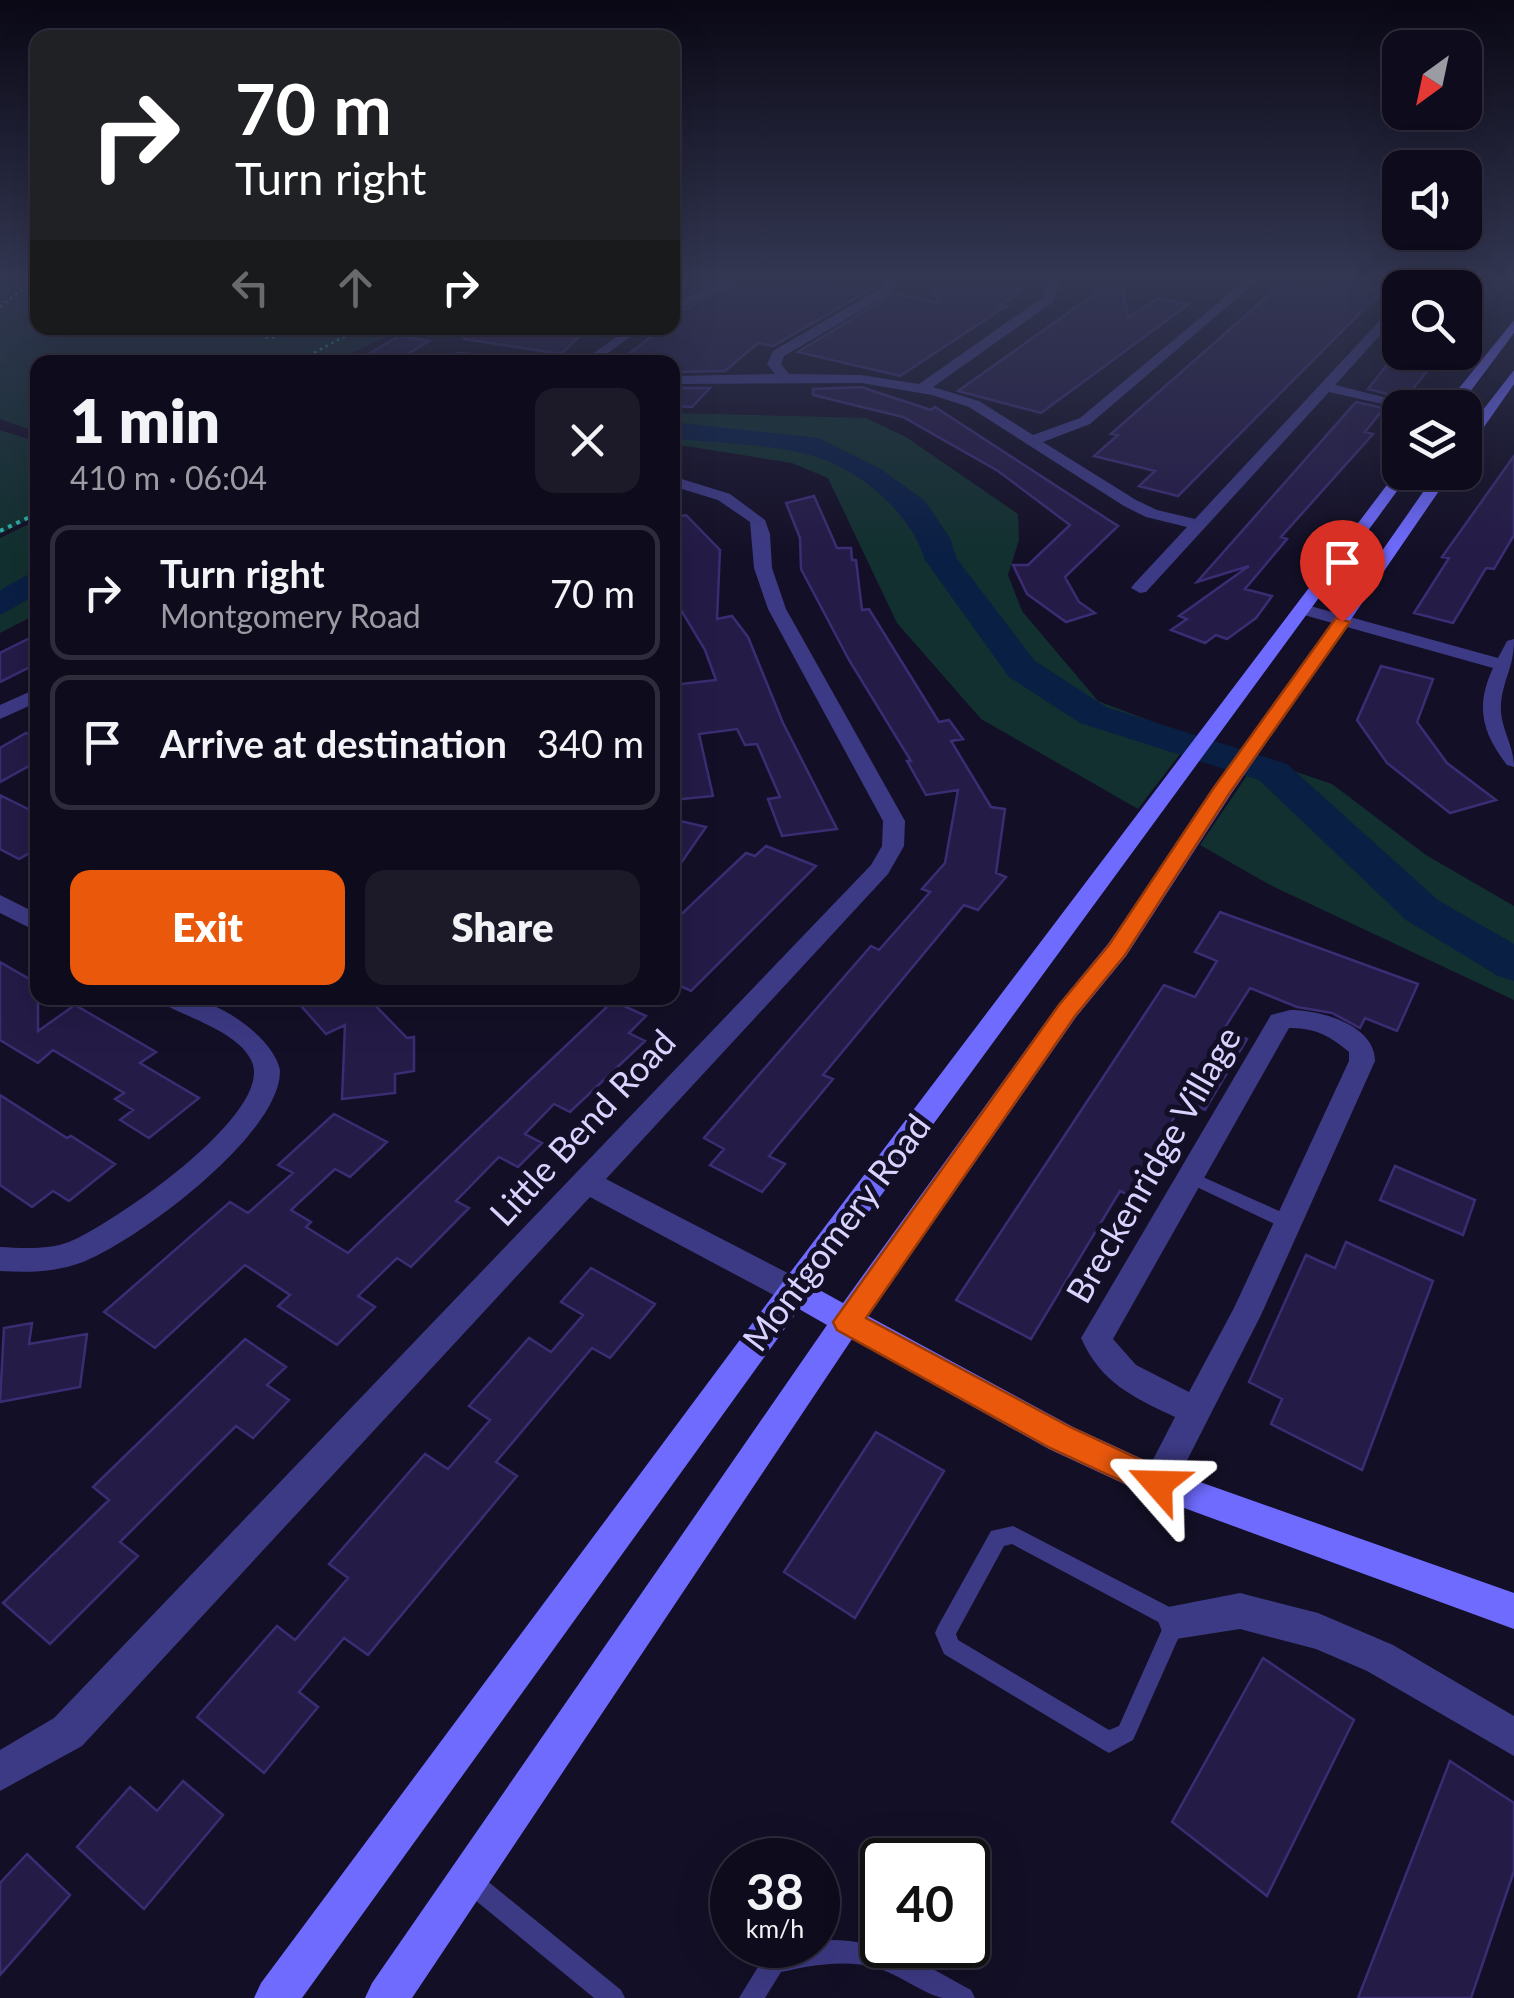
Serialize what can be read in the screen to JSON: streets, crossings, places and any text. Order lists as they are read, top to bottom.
{
  "streets": {
    "main road": ["Montgomery Road"],
    "street": ["Little Bend Road", "Breckenridge Village"]
  },
  "north": "bottom left",
  "page": {
    "turn": ["70 m", "Turn right"],
    "heading": ["1 min", "410 m · 06:04"],
    "list": [
      {
        "name": "Turn right",
        "note": "Montgomery Road",
        "value": "70 m"
      },
      {
        "name": "Arrive at destination",
        "value": "340 m"
      }
    ],
    "buttons": ["Exit", "Share"],
    "speed": "38 km/h",
    "limit": "40"
  }
}
